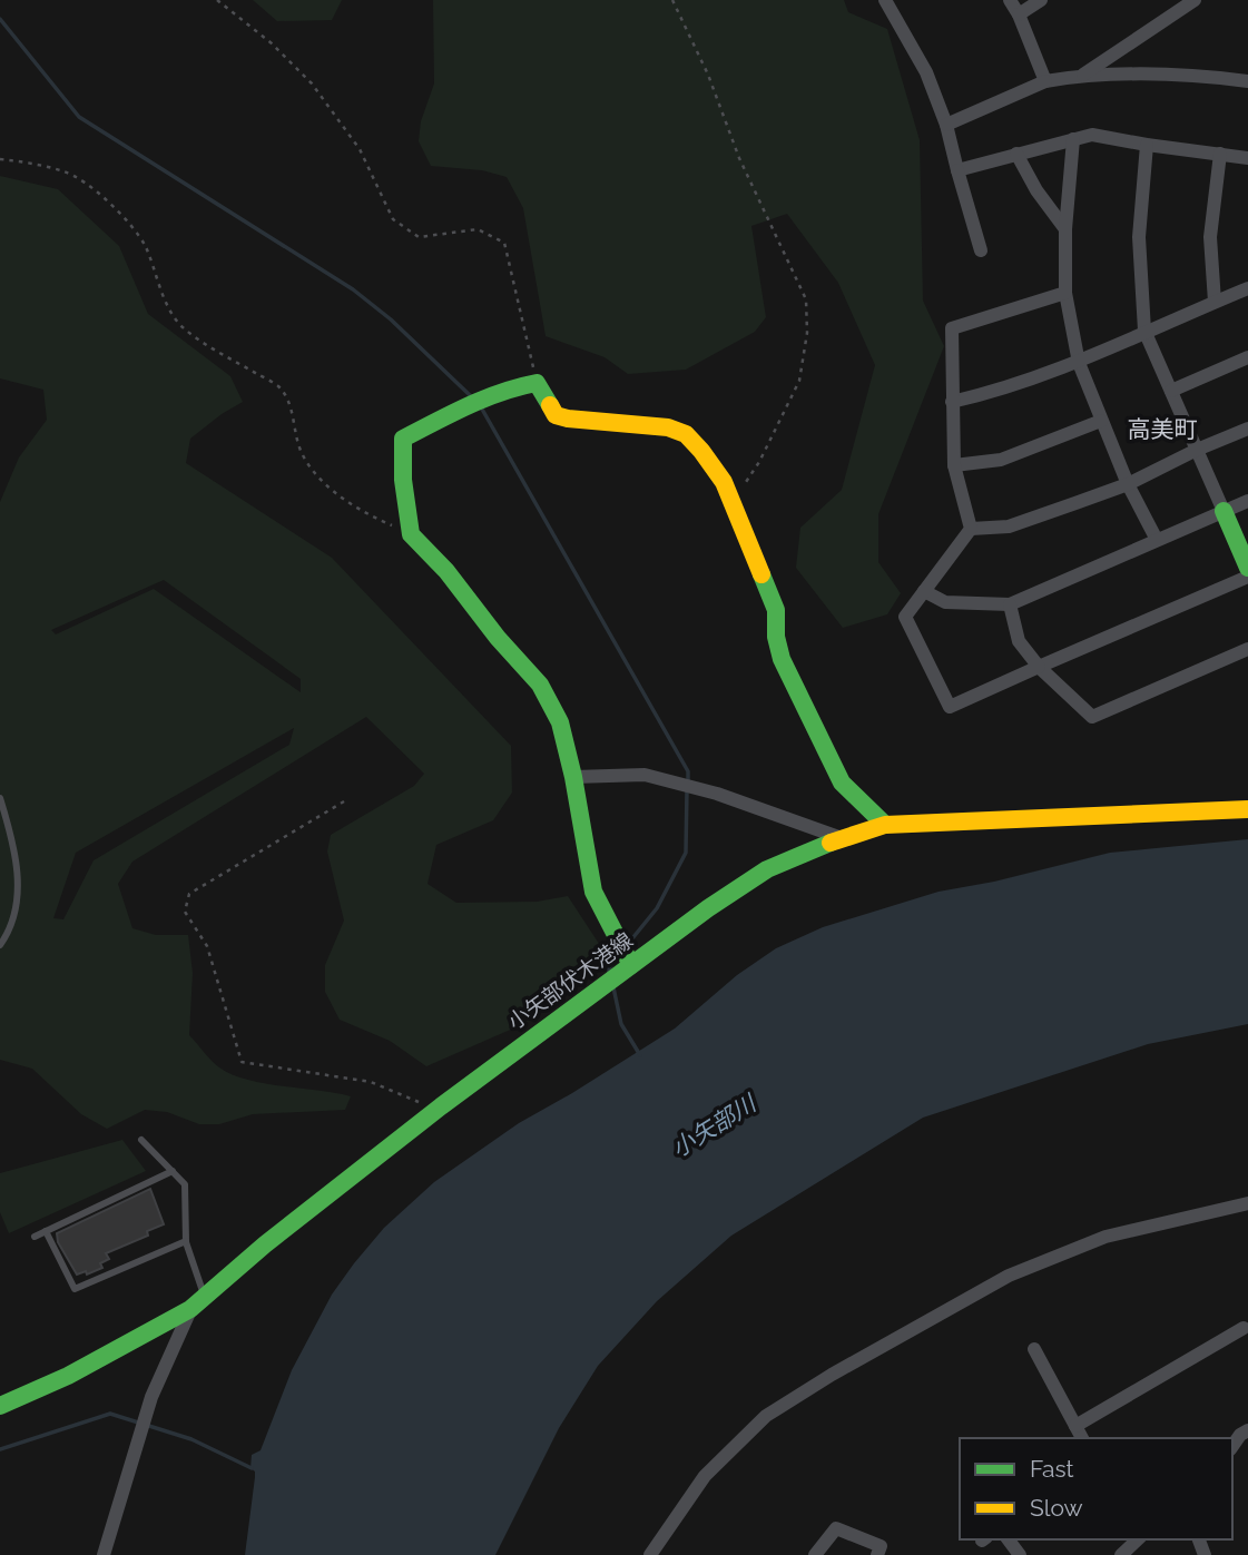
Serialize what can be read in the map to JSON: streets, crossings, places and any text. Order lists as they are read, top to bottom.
{
  "streets": {
    "street": ["小矢部伏木港線"]
  },
  "districts": ["高美町"],
  "water": ["小矢部川"],
  "legend": ["Fast", "Slow"]
}
